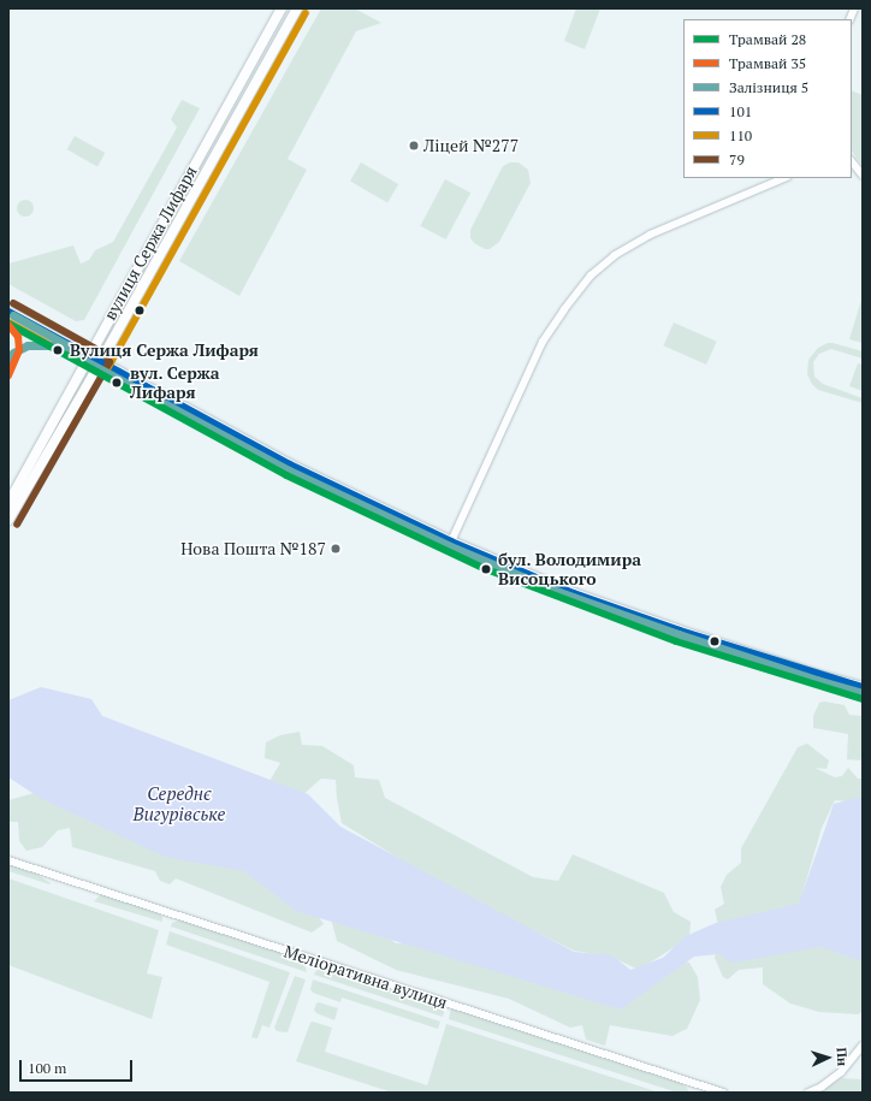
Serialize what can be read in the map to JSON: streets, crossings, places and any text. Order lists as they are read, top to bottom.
{
  "streets": {
    "street": ["вулиця Сержа Лифаря", "Меліоративна вулиця"]
  },
  "water": ["Середнє Вигурівське"],
  "places": [
    "Ліцей №277",
    "Вулиця Сержа Лифаря",
    "вул. Сержа Лифаря",
    "Нова Пошта №187",
    "бул. Володимира Висоцького"
  ],
  "lines": [
    "transit line 110",
    "transit line 79",
    "transit line 101",
    "rail line 5",
    "tram line 28",
    "tram line 35"
  ],
  "legend": [
    "Трамвай 28",
    "Трамвай 35",
    "Залізниця 5",
    "101",
    "110",
    "79"
  ],
  "scale_bar": "100 m",
  "north": "right"
}
